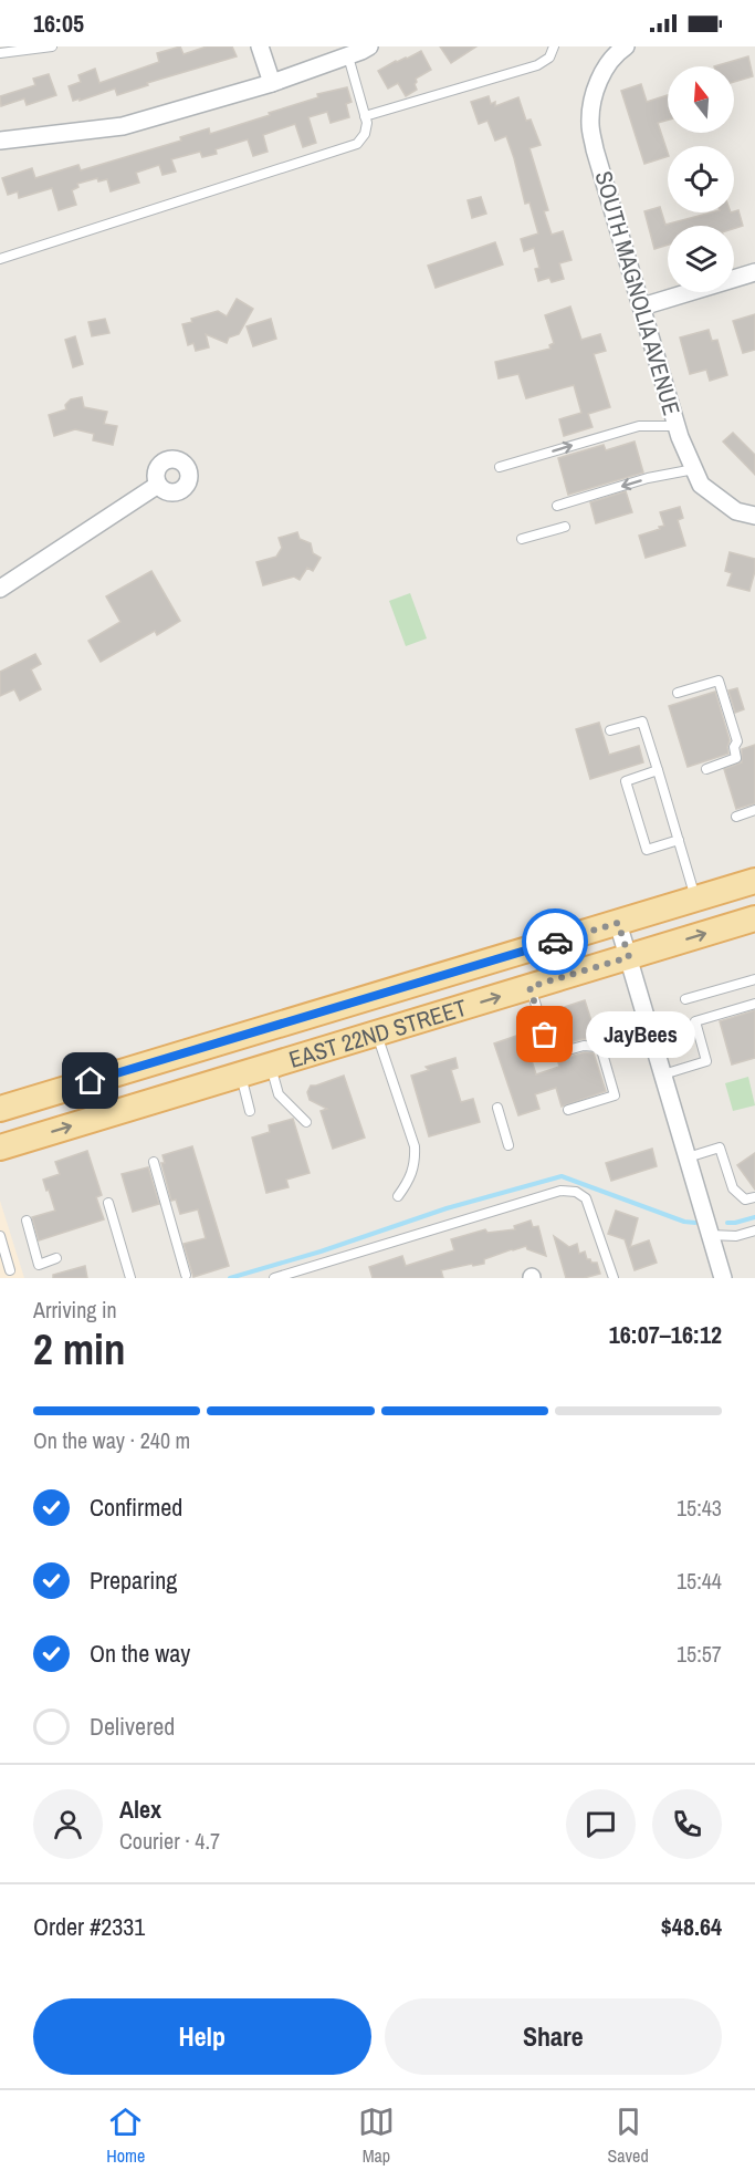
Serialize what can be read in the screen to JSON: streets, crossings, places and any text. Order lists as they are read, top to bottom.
{
  "streets": {
    "main road": ["EAST 22ND STREET"],
    "street": ["SOUTH MAGNOLIA AVENUE"]
  },
  "places": ["JayBees"],
  "north": "top",
  "page": {
    "status": "16:05",
    "bubble": "JayBees",
    "heading": ["2 min", "Arriving in", "16:07–16:12"],
    "panel": [
      "Alex",
      "Courier · 4.7",
      "Order #2331",
      "$48.64"
    ],
    "bar": "On the way · 240 m",
    "list": [
      ["Confirmed", "15:43"],
      ["Preparing", "15:44"],
      ["On the way", "15:57"],
      "Delivered"
    ],
    "buttons": ["Help", "Share"],
    "tabs": ["Home", "Map", "Saved"]
  }
}
